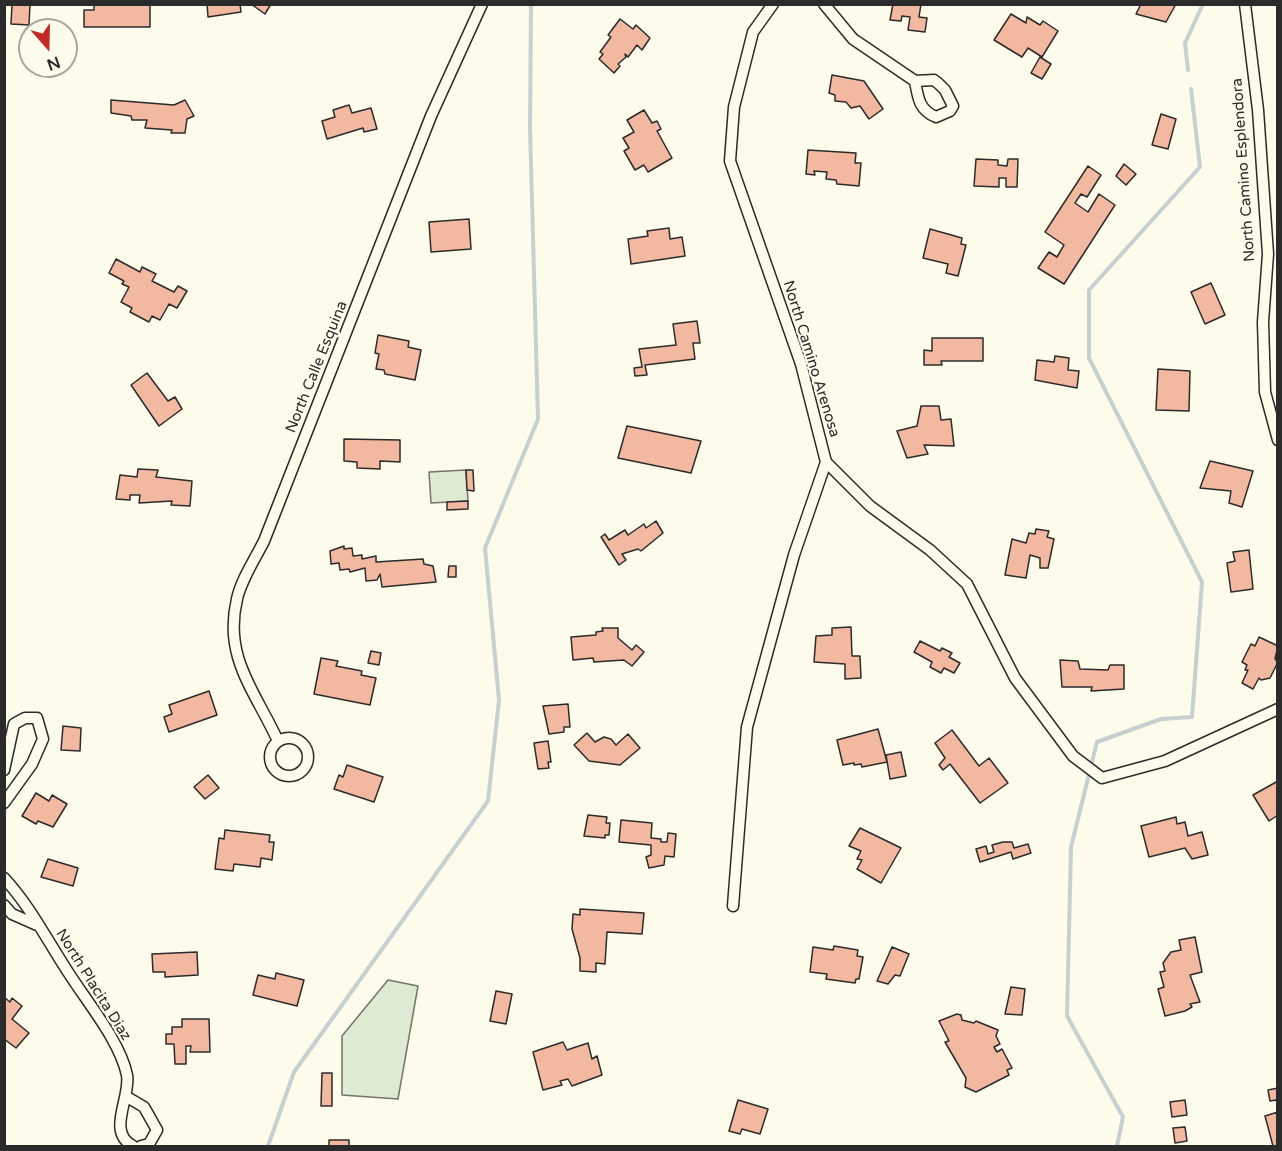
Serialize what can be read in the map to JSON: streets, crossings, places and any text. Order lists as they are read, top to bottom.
{
  "streets": {
    "street": [
      "North Camino Esplendora",
      "North Camino Arenosa",
      "North Calle Esquina",
      "North Placita Diaz"
    ]
  },
  "north": "bottom"
}
